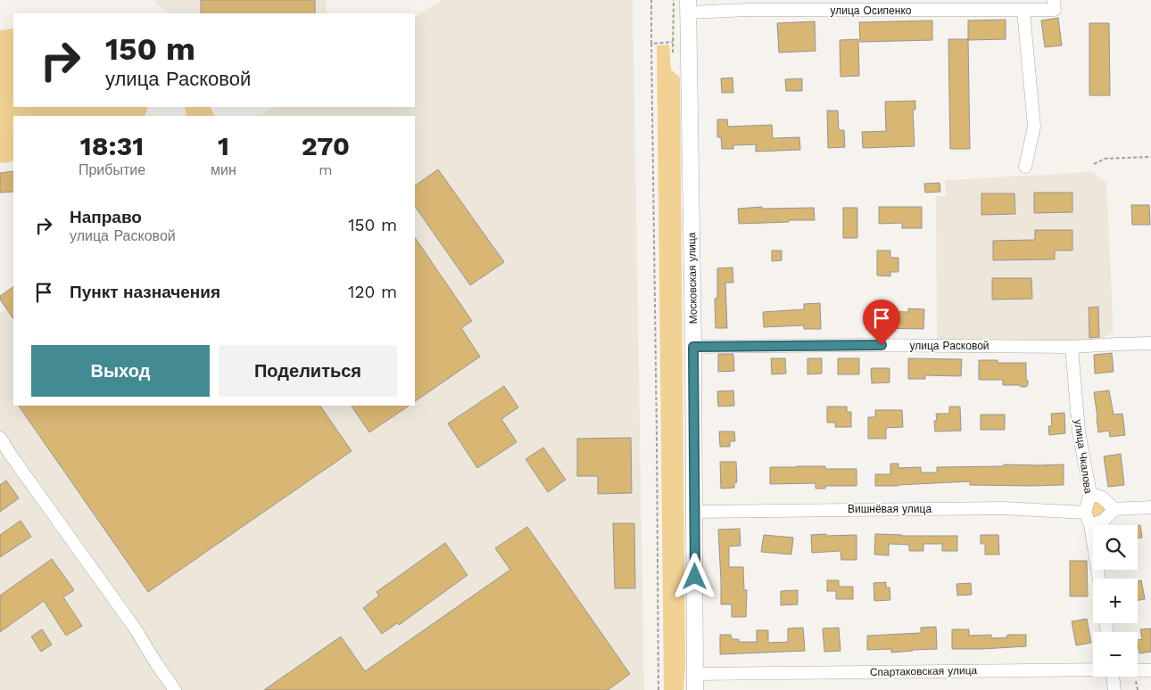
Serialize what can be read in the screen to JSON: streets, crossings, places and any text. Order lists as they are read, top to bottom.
{
  "streets": {
    "main road": ["Московская улица"],
    "street": [
      "улица Осипенко",
      "улица Расковой",
      "улица Чкалова",
      "Вишнёвая улица",
      "Спартаковская улица"
    ]
  },
  "crossings": [
    ["улица Осипенко", "Московская улица"],
    ["Московская улица", "улица Расковой"],
    ["Московская улица", "Вишнёвая улица"],
    ["Московская улица", "Спартаковская улица"],
    ["улица Расковой", "улица Чкалова"],
    ["улица Чкалова", "Вишнёвая улица"]
  ],
  "page": {
    "turn": ["150 m", "улица Расковой"],
    "eta": [
      "18:31",
      "Прибытие",
      "1",
      "мин",
      "270",
      "m"
    ],
    "list": [
      {
        "name": "Направо",
        "note": "улица Расковой",
        "value": "150 m"
      },
      {
        "name": "Пункт назначения",
        "value": "120 m"
      }
    ],
    "buttons": ["Выход", "Поделиться"],
    "map_buttons": ["+", "−"]
  }
}
